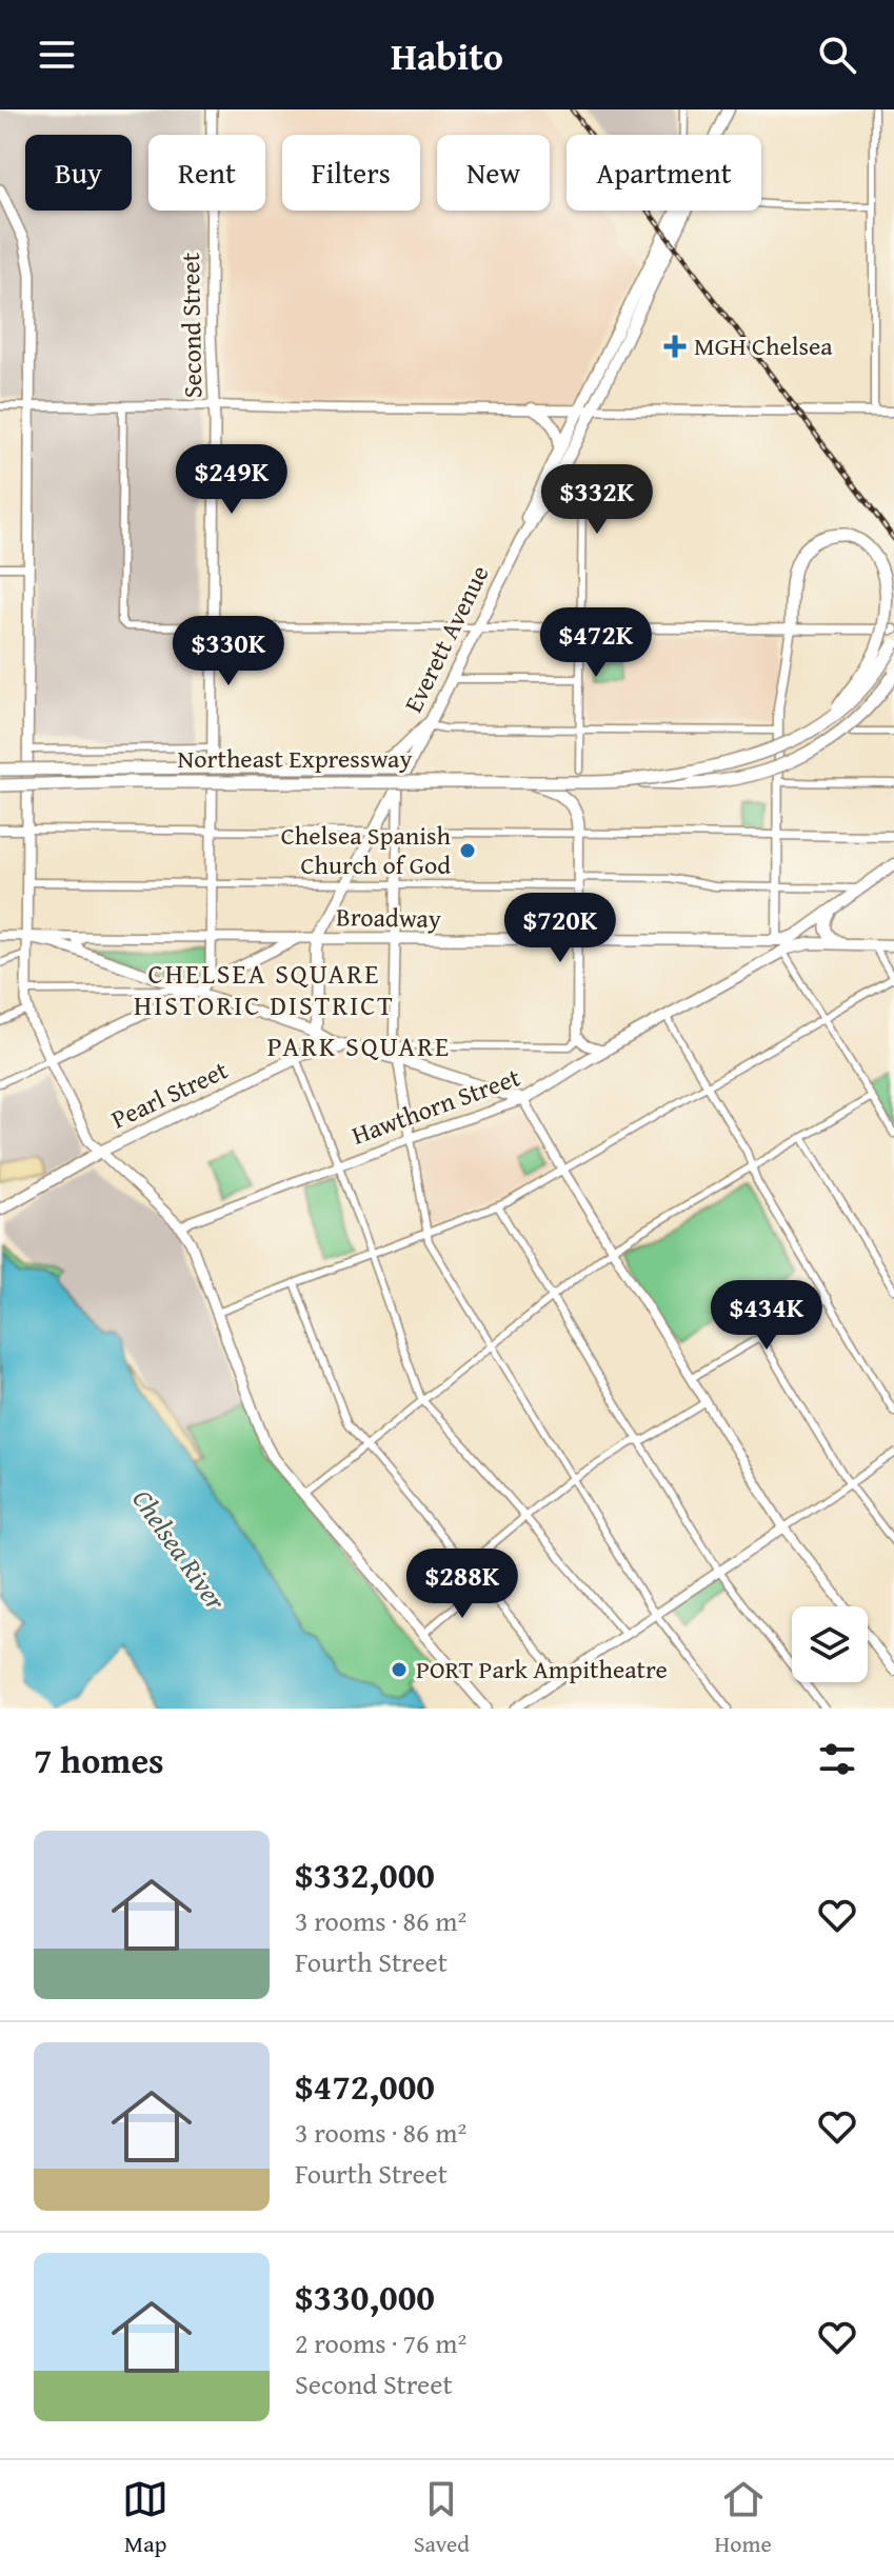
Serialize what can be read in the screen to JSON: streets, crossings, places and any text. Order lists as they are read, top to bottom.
{
  "streets": {
    "highway": ["Northeast Expressway"],
    "main road": [
      "Second Street",
      "Everett Avenue",
      "Broadway",
      "Pearl Street",
      "Hawthorn Street"
    ]
  },
  "crossings": [
    ["Second Street", "Broadway"],
    ["Everett Avenue", "Broadway"],
    ["Broadway", "Hawthorn Street"],
    ["Pearl Street", "Hawthorn Street"]
  ],
  "districts": ["CHELSEA SQUARE HISTORIC DISTRICT", "PARK SQUARE"],
  "water": ["Chelsea River"],
  "places": {
    "health": ["MGH Chelsea"],
    "other": ["Chelsea Spanish Church of God", "PORT Park Ampitheatre"]
  },
  "page": {
    "header": "Habito",
    "chip": [
      "Buy",
      "Rent",
      "Filters",
      "New",
      "Apartment"
    ],
    "price": [
      "$249K",
      "$332K",
      "$472K",
      "$330K",
      "$720K",
      "$434K",
      "$288K"
    ],
    "heading": "7 homes",
    "list": [
      {
        "name": "$332,000",
        "note": "3 rooms · 86 m² · Fourth Street"
      },
      {
        "name": "$472,000",
        "note": "3 rooms · 86 m² · Fourth Street"
      },
      {
        "name": "$330,000",
        "note": "2 rooms · 76 m² · Second Street"
      }
    ],
    "tabs": ["Map", "Saved", "Home"]
  }
}
